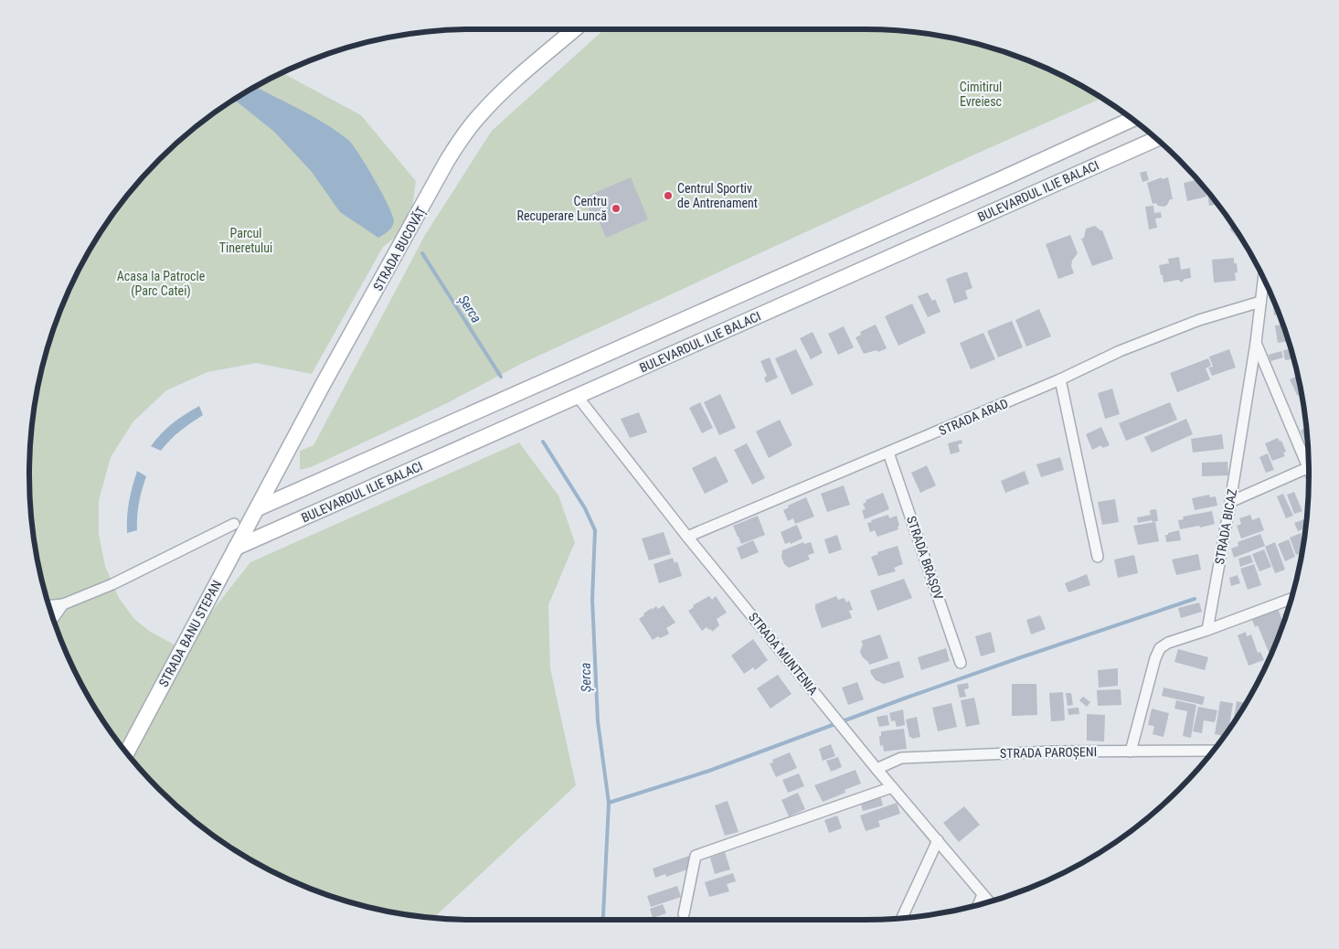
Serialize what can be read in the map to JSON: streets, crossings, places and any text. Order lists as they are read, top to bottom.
{
  "streets": {
    "main road": ["BULEVARDUL ILIE BALACI", "STRADA BUCOVĂȚ", "STRADA BANU STEPAN"],
    "street": [
      "STRADA ARAD",
      "STRADA BICAZ",
      "STRADA BRAȘOV",
      "STRADA MUNTENIA",
      "STRADA PAROȘENI"
    ]
  },
  "crossings": [
    ["BULEVARDUL ILIE BALACI", "STRADA BUCOVĂȚ"],
    ["BULEVARDUL ILIE BALACI", "STRADA BANU STEPAN"],
    ["BULEVARDUL ILIE BALACI", "STRADA MUNTENIA"],
    ["STRADA BUCOVĂȚ", "STRADA BANU STEPAN"],
    ["STRADA ARAD", "STRADA BICAZ"],
    ["STRADA ARAD", "STRADA BRAȘOV"],
    ["STRADA ARAD", "STRADA MUNTENIA"],
    ["STRADA MUNTENIA", "STRADA PAROȘENI"]
  ],
  "water": ["Șerca"],
  "parks": ["Cimitirul Evreiesc", "Parcul Tineretului", "Acasa la Patrocle (Parc Catei)"],
  "places": ["Centrul Sportiv de Antrenament", "Centru Recuperare Luncă"]
}
